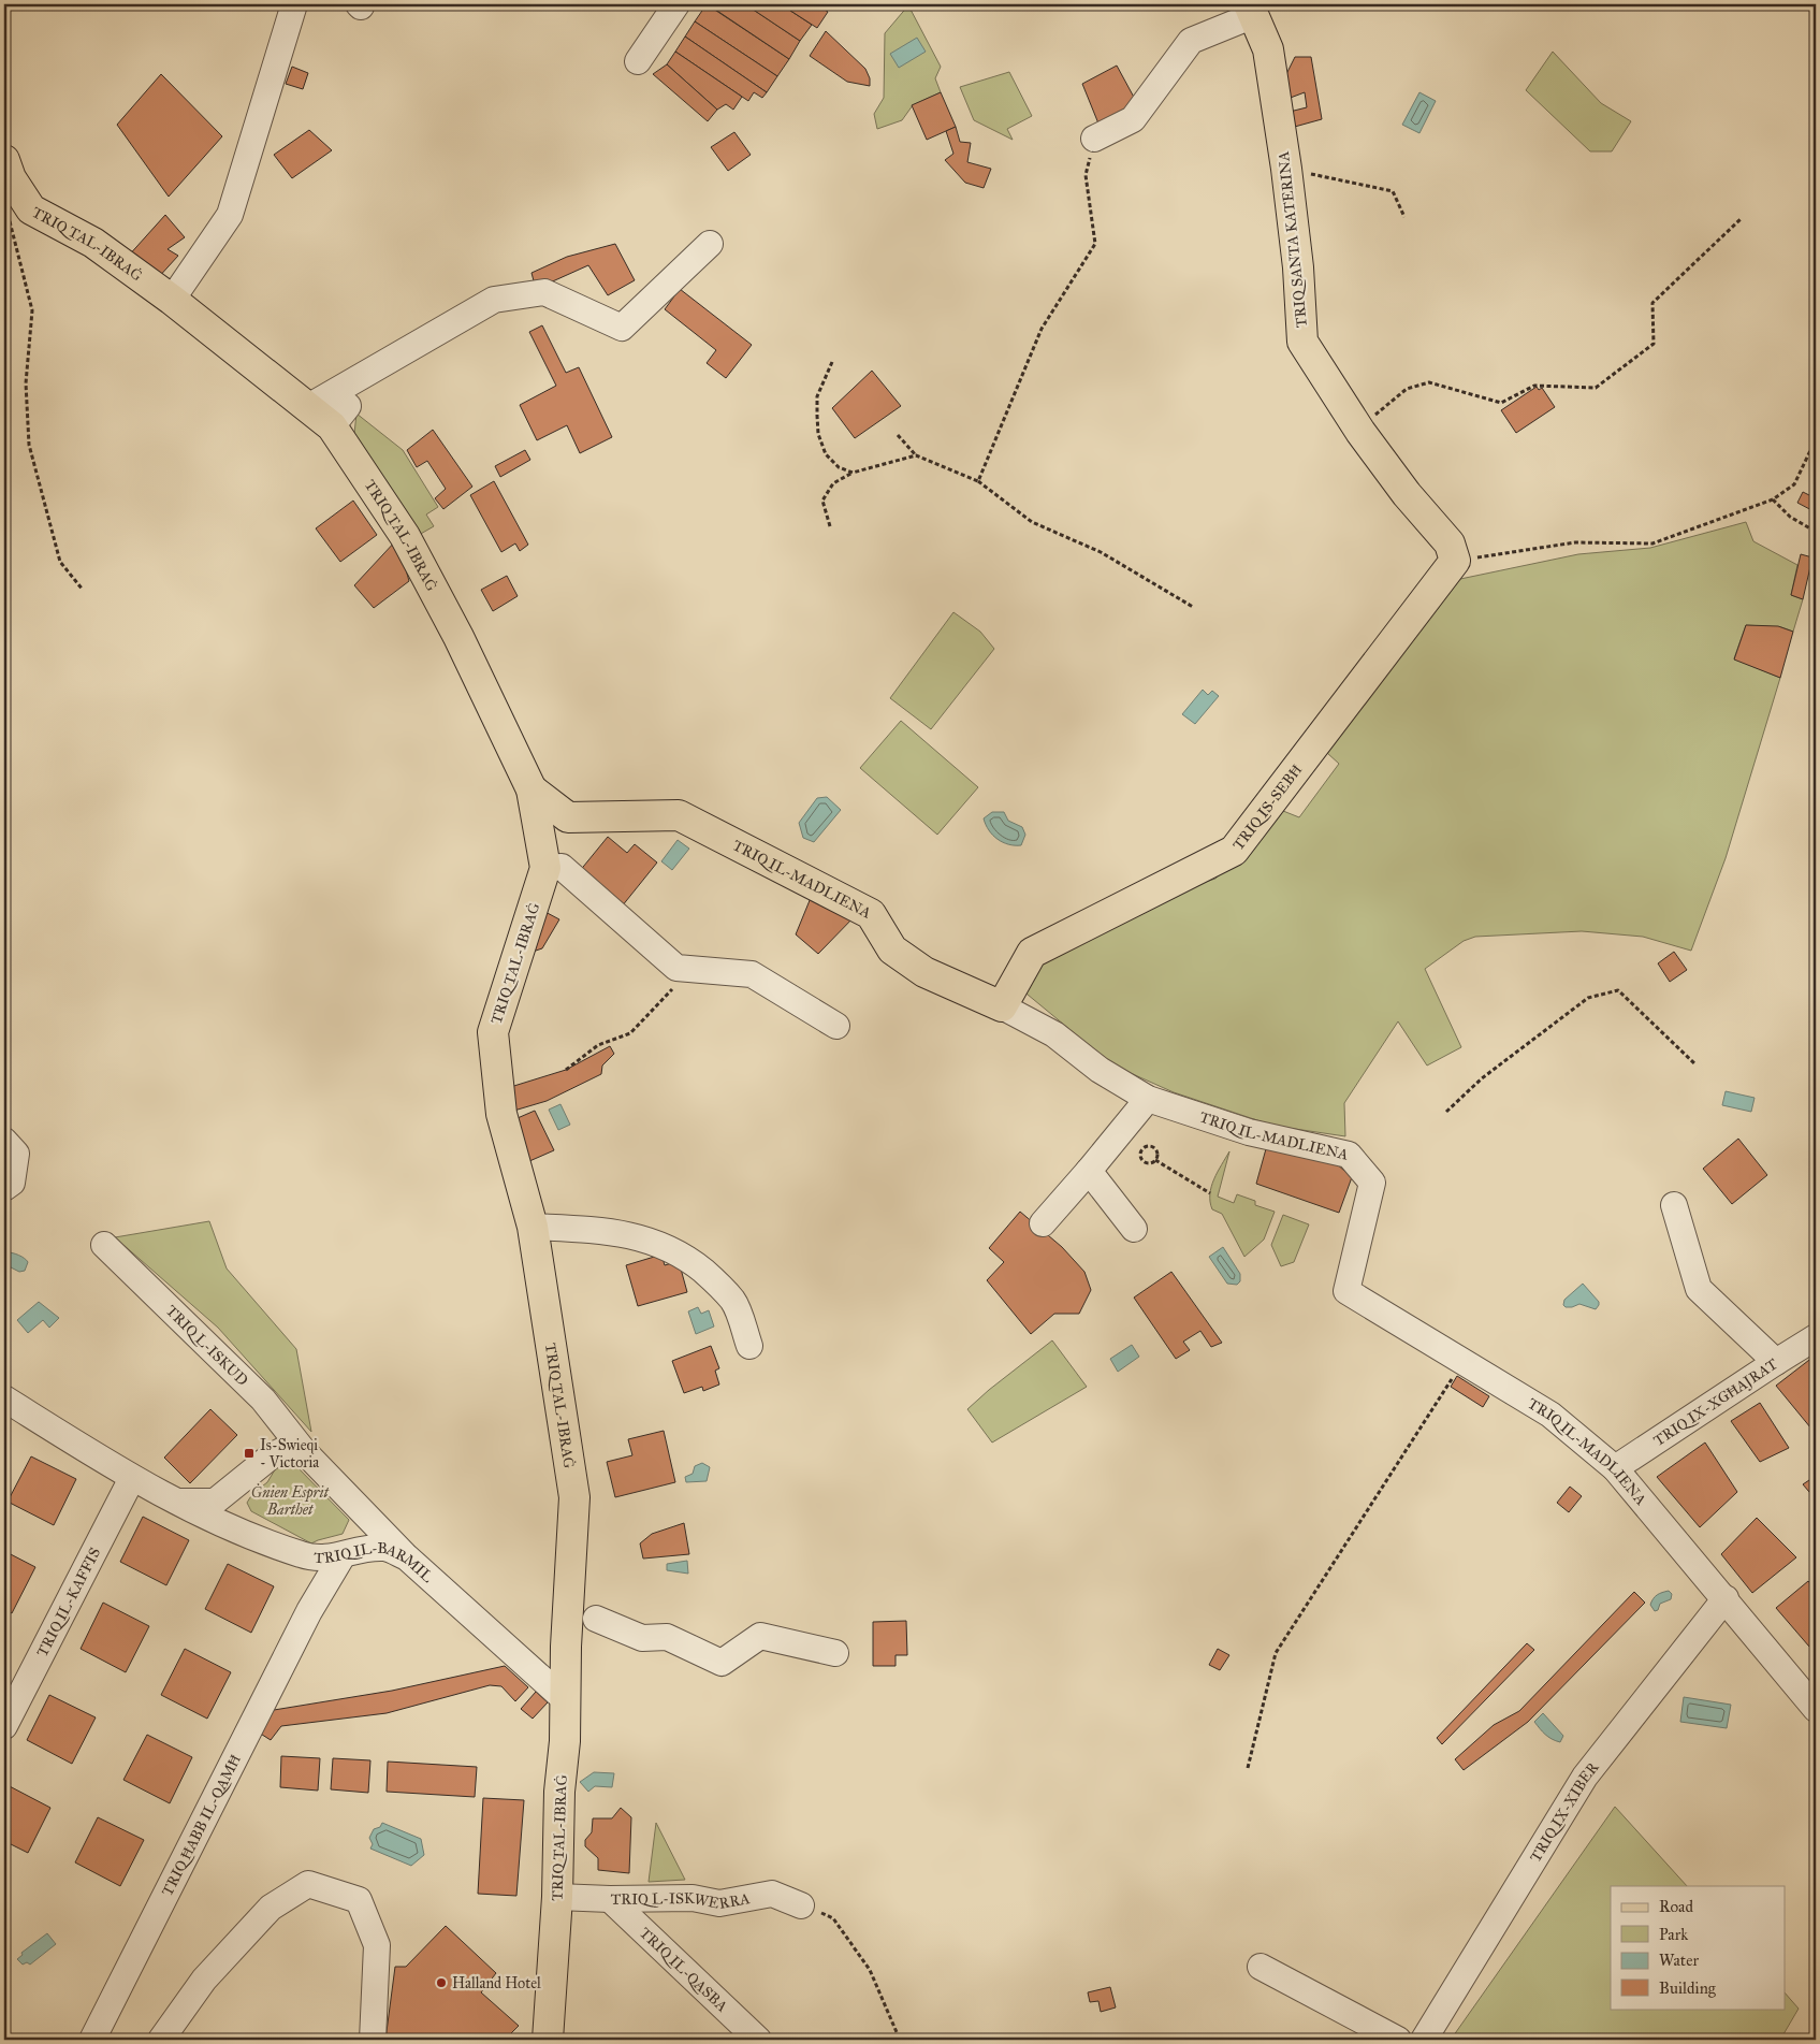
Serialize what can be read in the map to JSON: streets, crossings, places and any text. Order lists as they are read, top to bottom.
{
  "streets": {
    "main road": [
      "TRIQ SANTA KATERINA",
      "TRIQ TAL-IBRAĠ",
      "TRIQ IS-SEBĦ",
      "TRIQ IL-MADLIENA"
    ],
    "street": [
      "TRIQ L-ISKUD",
      "TRIQ IX-XGĦAJRAT",
      "TRIQ IL-BARMIL",
      "TRIQ IL-KAFFIS",
      "TRIQ IX-XIBER",
      "TRIQ ĦABB IL-QAMĦ",
      "TRIQ L-ISKWERRA",
      "TRIQ IL-QASBA"
    ]
  },
  "crossings": [
    ["TRIQ SANTA KATERINA", "TRIQ IS-SEBĦ"],
    ["TRIQ TAL-IBRAĠ", "TRIQ IL-BARMIL"],
    ["TRIQ TAL-IBRAĠ", "TRIQ L-ISKWERRA"],
    ["TRIQ IS-SEBĦ", "TRIQ IL-MADLIENA"],
    ["TRIQ IL-MADLIENA", "TRIQ IX-XGĦAJRAT"],
    ["TRIQ IL-MADLIENA", "TRIQ IX-XIBER"],
    ["TRIQ L-ISKUD", "TRIQ IL-BARMIL"],
    ["TRIQ L-ISKUD", "TRIQ ĦABB IL-QAMĦ"],
    ["TRIQ IL-BARMIL", "TRIQ IL-KAFFIS"],
    ["TRIQ IL-BARMIL", "TRIQ ĦABB IL-QAMĦ"],
    ["TRIQ L-ISKWERRA", "TRIQ IL-QASBA"]
  ],
  "parks": ["Ġnien Esprit Barthet"],
  "places": {
    "transit": ["Is-Swieqi - Victoria"],
    "other": ["Halland Hotel"]
  },
  "legend": [
    "Road",
    "Park",
    "Water",
    "Building"
  ]
}
